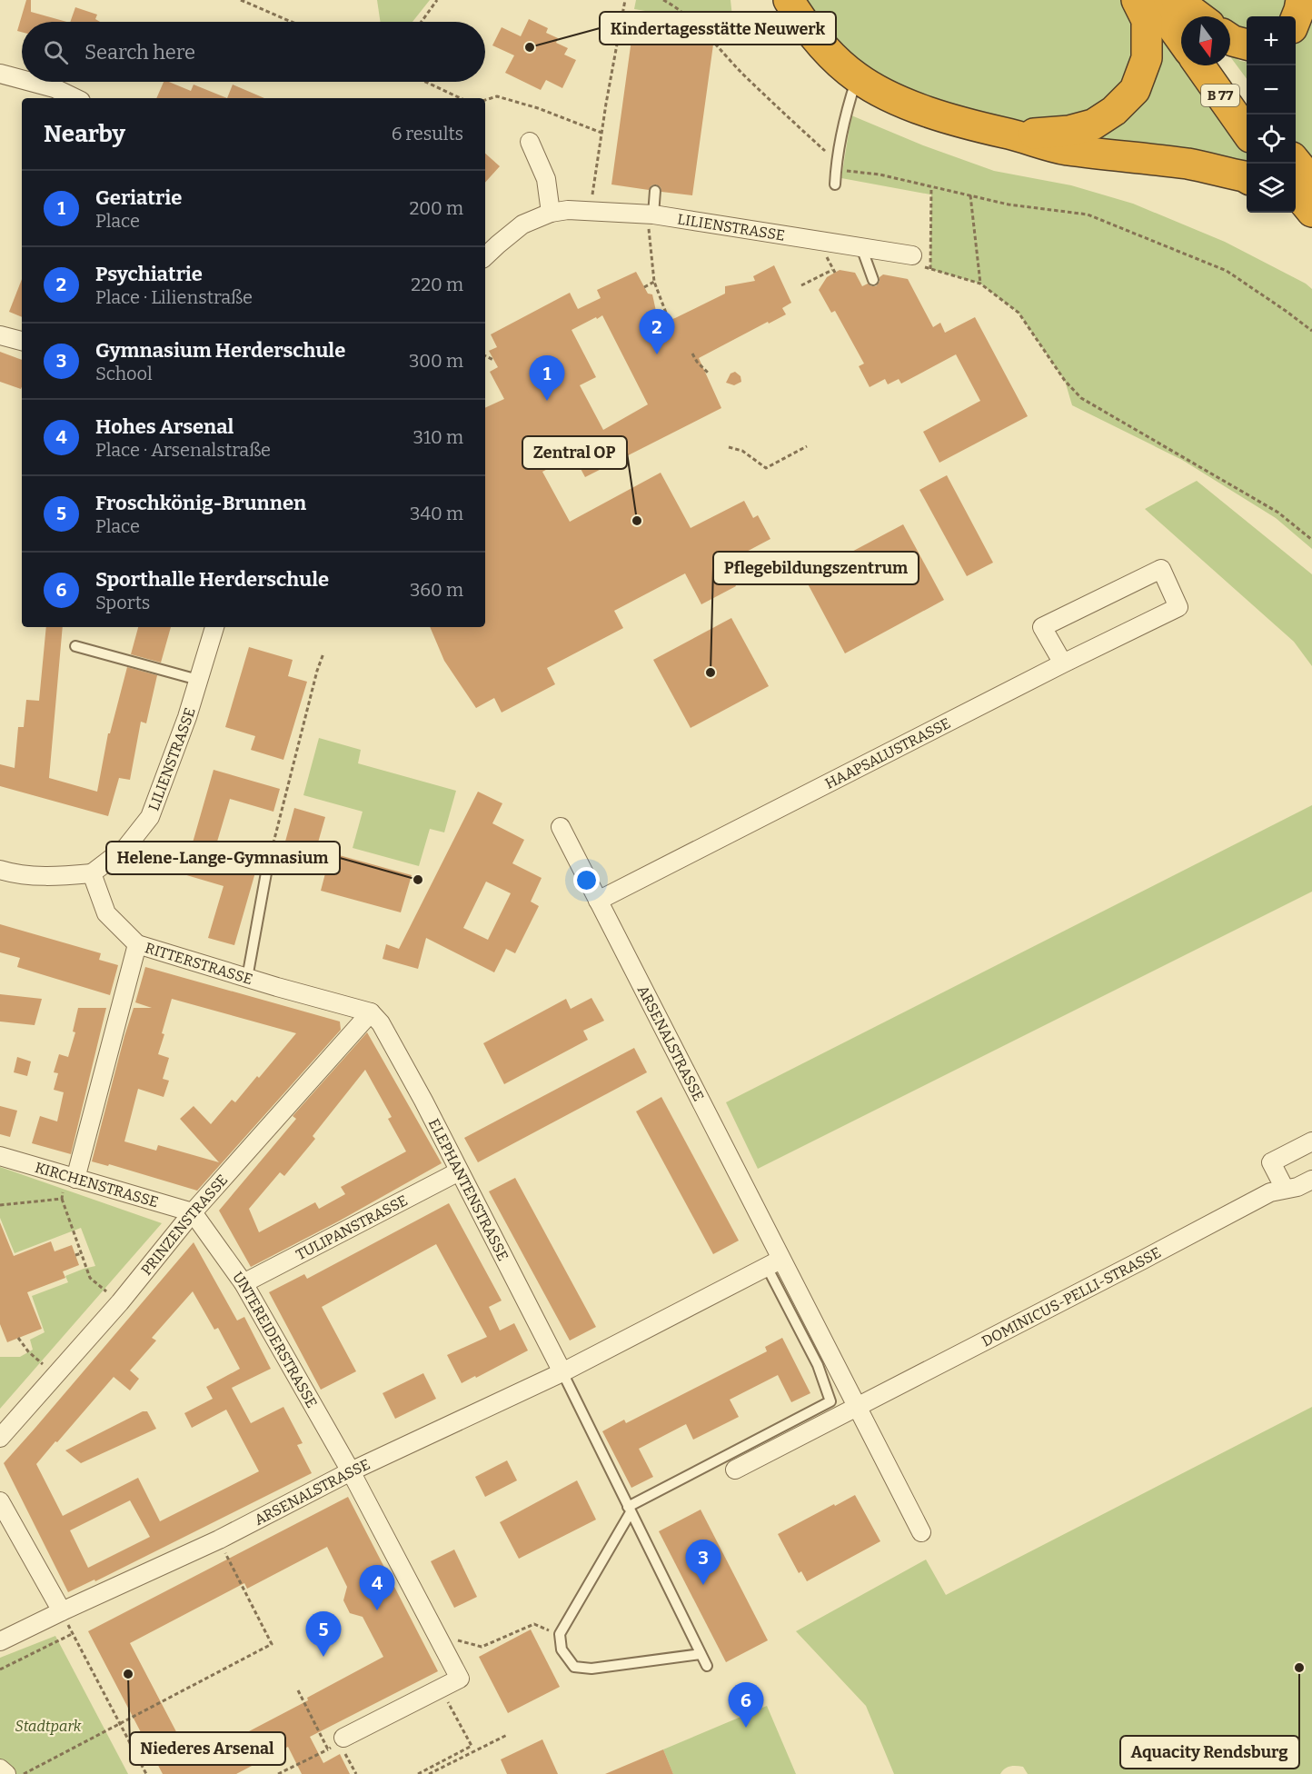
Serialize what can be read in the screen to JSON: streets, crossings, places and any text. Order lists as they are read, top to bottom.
{
  "streets": {
    "highway": ["B 77"],
    "street": [
      "LILIENSTRASSE",
      "HAAPSALUSTRASSE",
      "RITTERSTRASSE",
      "ARSENALSTRASSE",
      "KIRCHENSTRASSE",
      "ELEPHANTENSTRASSE",
      "PRINZENSTRASSE",
      "TULIPANSTRASSE",
      "DOMINICUS-PELLI-STRASSE",
      "UNTEREIDERSTRASSE"
    ]
  },
  "crossings": [
    ["LILIENSTRASSE", "RITTERSTRASSE"],
    ["HAAPSALUSTRASSE", "ARSENALSTRASSE"],
    ["RITTERSTRASSE", "ELEPHANTENSTRASSE"],
    ["RITTERSTRASSE", "PRINZENSTRASSE"],
    ["ARSENALSTRASSE", "ELEPHANTENSTRASSE"],
    ["ARSENALSTRASSE", "DOMINICUS-PELLI-STRASSE"],
    ["ARSENALSTRASSE", "UNTEREIDERSTRASSE"],
    ["KIRCHENSTRASSE", "PRINZENSTRASSE"],
    ["KIRCHENSTRASSE", "UNTEREIDERSTRASSE"],
    ["ELEPHANTENSTRASSE", "PRINZENSTRASSE"],
    ["ELEPHANTENSTRASSE", "TULIPANSTRASSE"],
    ["PRINZENSTRASSE", "UNTEREIDERSTRASSE"],
    ["TULIPANSTRASSE", "UNTEREIDERSTRASSE"]
  ],
  "parks": ["Stadtpark"],
  "places": [
    "Kindertagesstätte Neuwerk",
    "Zentral OP",
    "Pflegebildungszentrum",
    "Helene-Lange-Gymnasium",
    "Aquacity Rendsburg",
    "Niederes Arsenal"
  ],
  "north": "bottom",
  "page": {
    "map_buttons": ["+", "−"],
    "search": "Search here",
    "heading": ["Nearby", "6 results"],
    "list": [
      {
        "mark": "1",
        "name": "Geriatrie",
        "note": "Place",
        "value": "200 m"
      },
      {
        "mark": "2",
        "name": "Psychiatrie",
        "note": "Place · Lilienstraße",
        "value": "220 m"
      },
      {
        "mark": "3",
        "name": "Gymnasium Herderschule",
        "note": "School",
        "value": "300 m"
      },
      {
        "mark": "4",
        "name": "Hohes Arsenal",
        "note": "Place · Arsenalstraße",
        "value": "310 m"
      },
      {
        "mark": "5",
        "name": "Froschkönig-Brunnen",
        "note": "Place",
        "value": "340 m"
      },
      {
        "mark": "6",
        "name": "Sporthalle Herderschule",
        "note": "Sports",
        "value": "360 m"
      }
    ],
    "pins": [
      "2",
      "1",
      "3",
      "4",
      "5",
      "6"
    ]
  }
}
